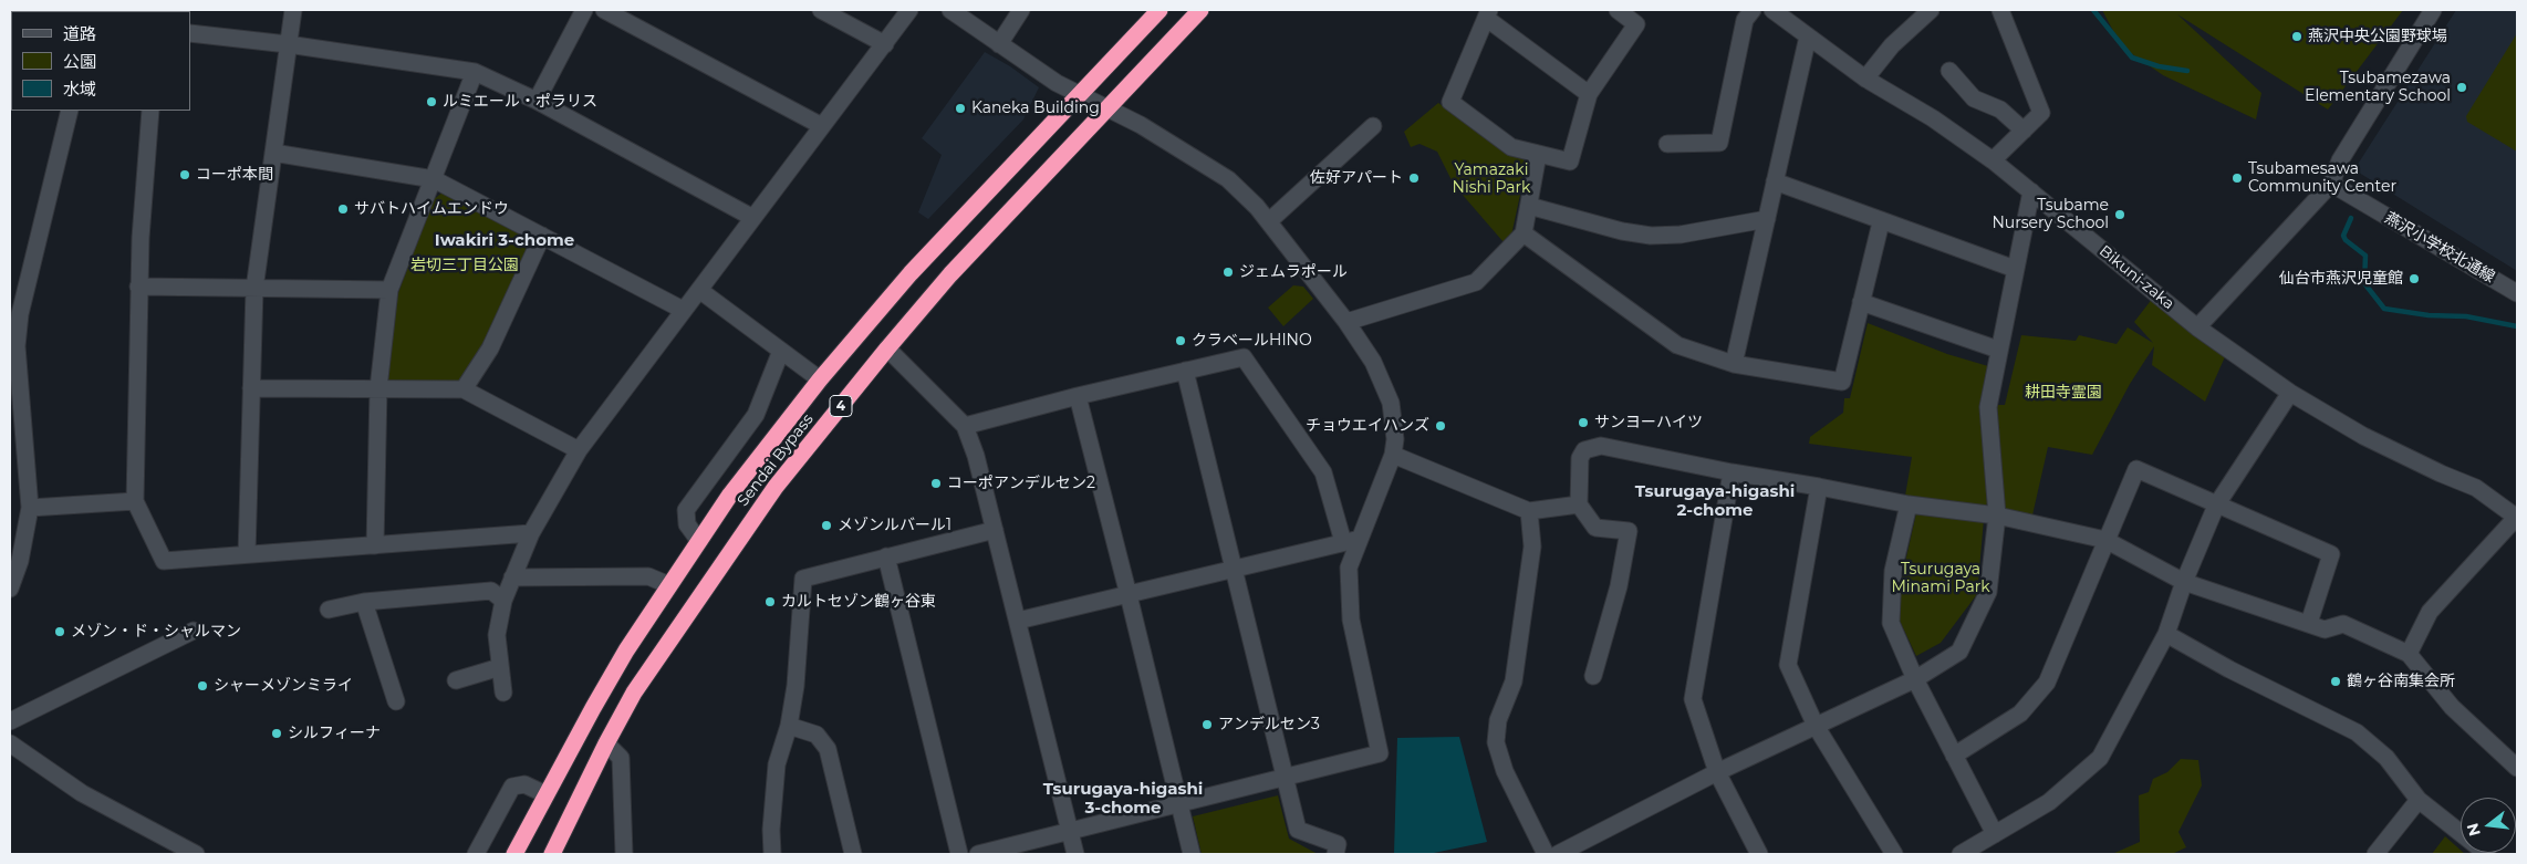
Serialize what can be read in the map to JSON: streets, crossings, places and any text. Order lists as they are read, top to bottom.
{
  "streets": {
    "highway": ["4", "Sendai Bypass"],
    "street": ["燕沢小学校北通線", "Bikuni-zaka"]
  },
  "districts": ["Iwakiri 3-chome", "Tsurugaya-higashi 2-chome", "Tsurugaya-higashi 3-chome"],
  "parks": [
    "Yamazaki Nishi Park",
    "岩切三丁目公園",
    "耕田寺霊園",
    "Tsurugaya Minami Park"
  ],
  "places": [
    "燕沢中央公園野球場",
    "Tsubamezawa Elementary School",
    "ルミエール・ポラリス",
    "Kaneka Building",
    "コーポ本間",
    "佐好アパート",
    "Tsubamesawa Community Center",
    "サバトハイムエンドウ",
    "Tsubame Nursery School",
    "ジェムラポール",
    "仙台市燕沢児童館",
    "クラベールHINO",
    "サンヨーハイツ",
    "チョウエイハンズ",
    "コーポアンデルセン2",
    "メゾンルバール1",
    "カルトセゾン鶴ヶ谷東",
    "メゾン・ド・シャルマン",
    "鶴ヶ谷南集会所",
    "シャーメゾンミライ",
    "アンデルセン3",
    "シルフィーナ"
  ],
  "legend": ["道路", "公園", "水域"],
  "north": "left"
}
